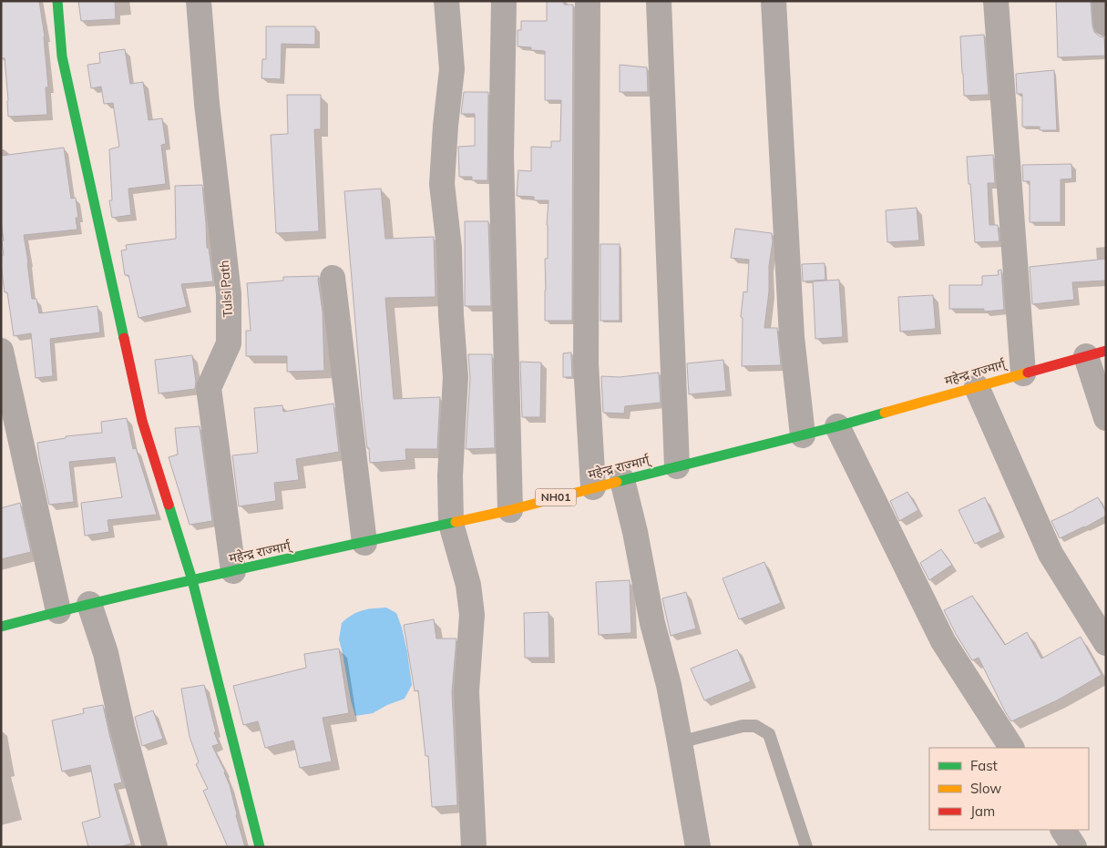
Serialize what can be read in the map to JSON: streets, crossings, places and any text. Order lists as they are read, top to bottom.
{
  "streets": {
    "main road": ["महेन्द्र राज्मार्ग्", "NH01"],
    "street": ["Tulsi Path"]
  },
  "crossings": [
    ["Tulsi Path", "महेन्द्र राज्मार्ग्"]
  ],
  "legend": ["Fast", "Slow", "Jam"]
}
